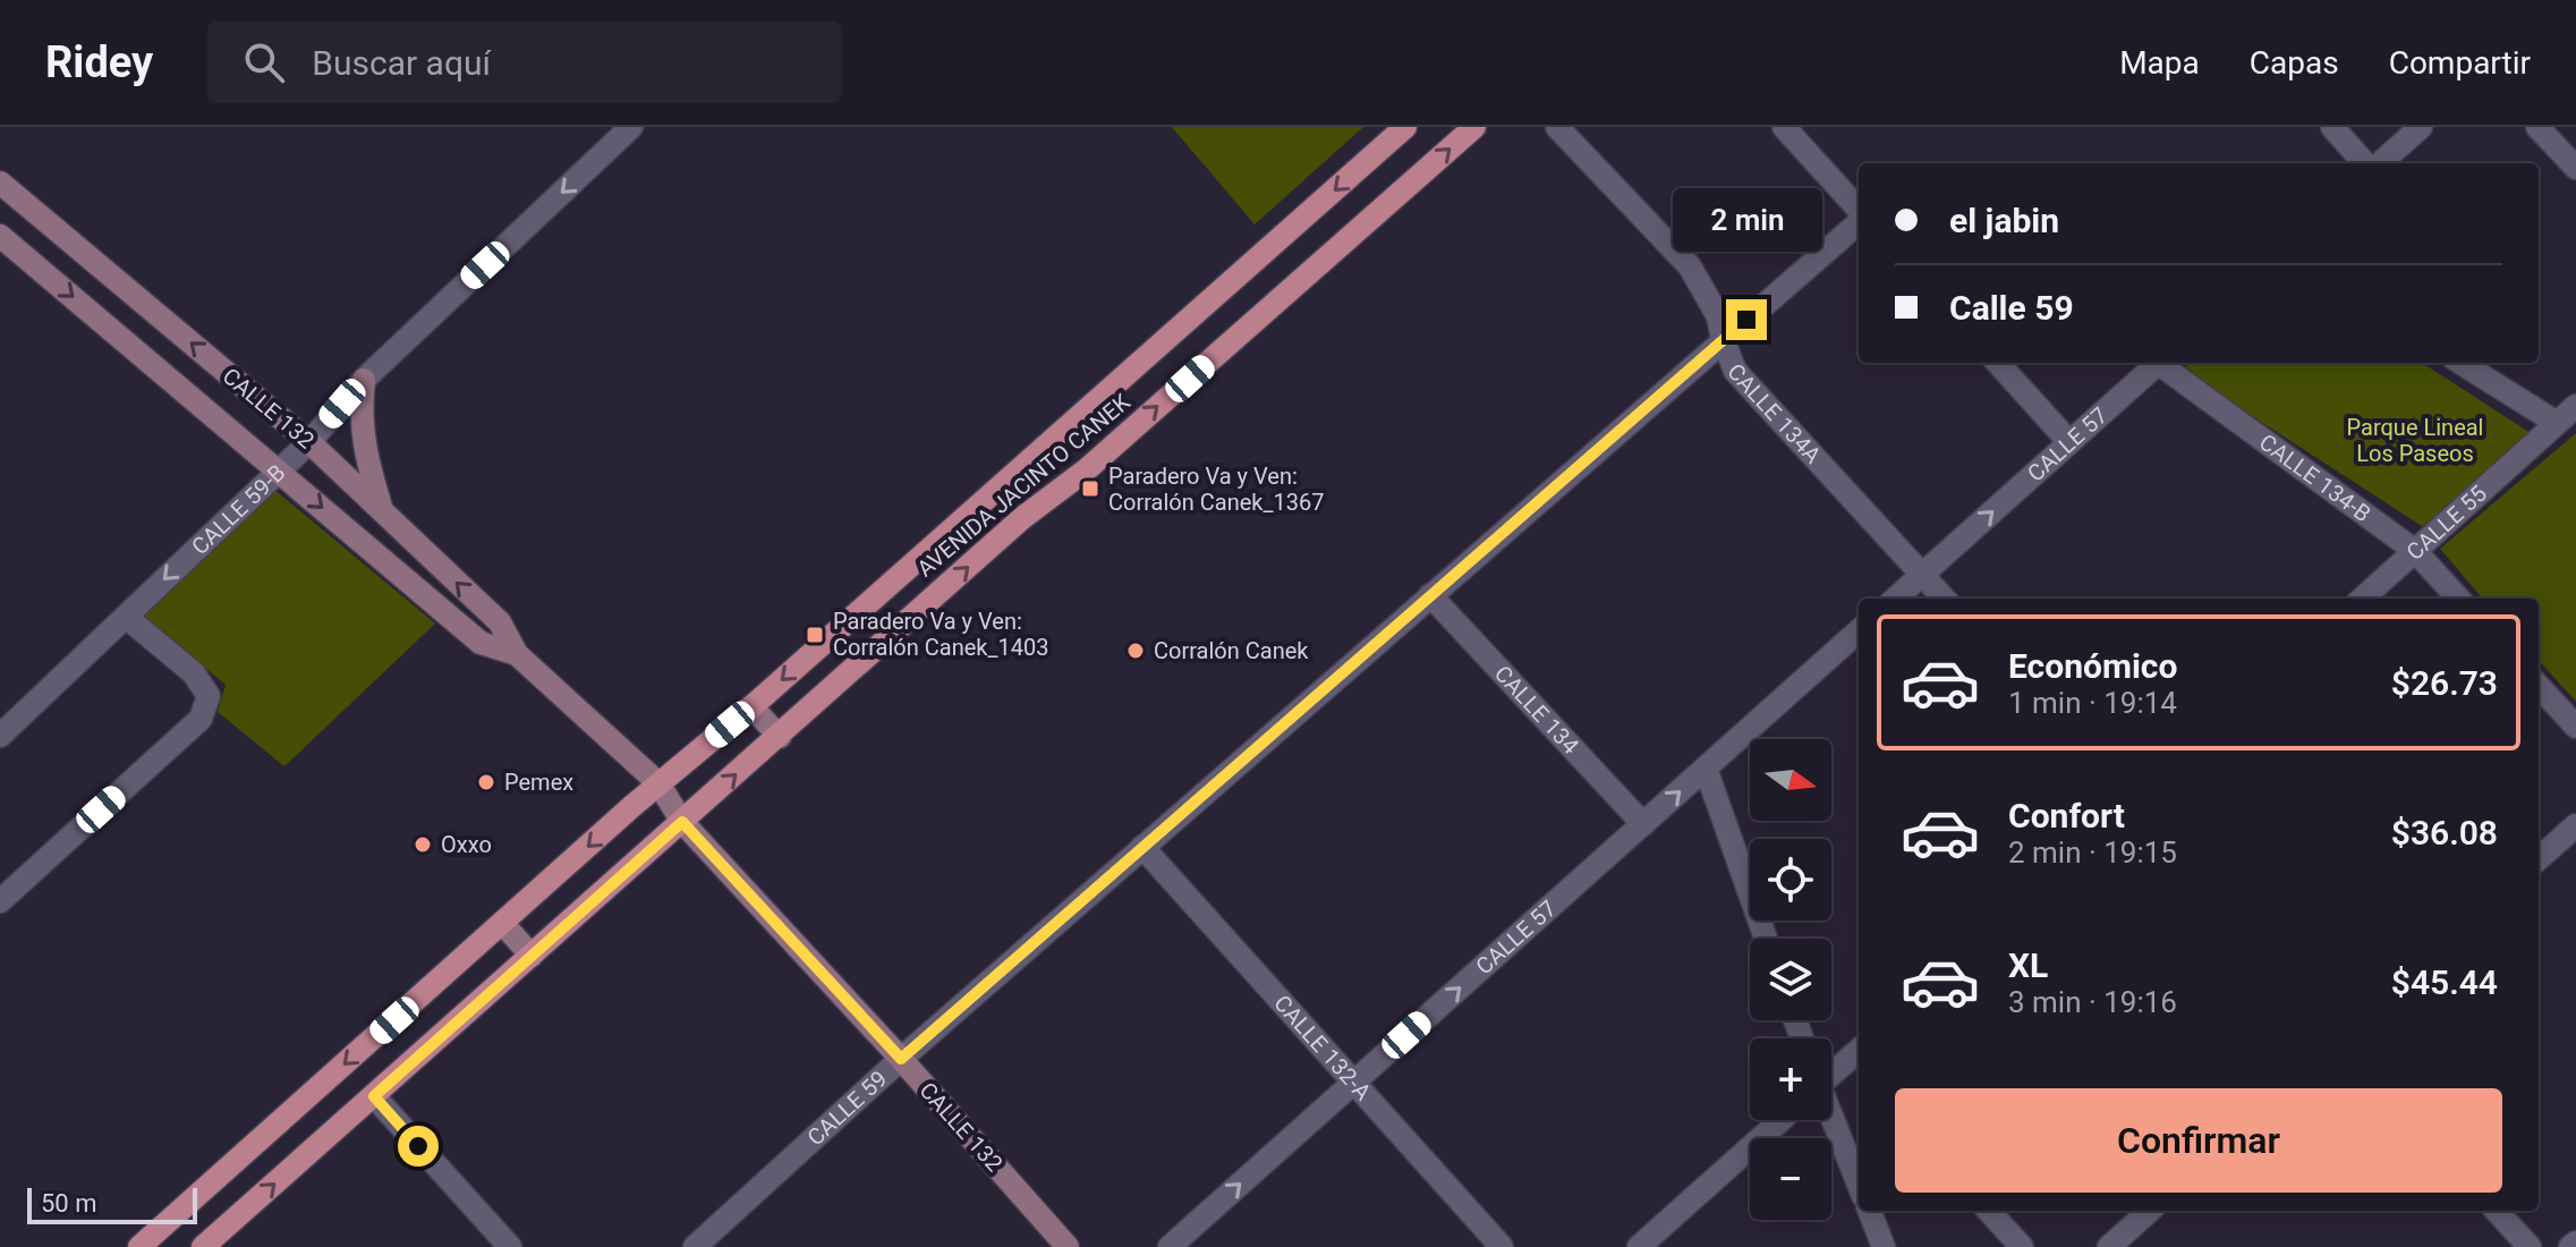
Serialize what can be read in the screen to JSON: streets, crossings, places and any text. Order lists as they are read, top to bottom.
{
  "streets": {
    "main road": ["AVENIDA JACINTO CANEK"],
    "street": [
      "CALLE 132",
      "CALLE 134A",
      "CALLE 57",
      "CALLE 134-B",
      "CALLE 59-B",
      "CALLE 55",
      "CALLE 134",
      "CALLE 132-A",
      "CALLE 59"
    ]
  },
  "crossings": [
    ["CALLE 132", "AVENIDA JACINTO CANEK"],
    ["CALLE 132", "CALLE 59-B"],
    ["CALLE 132", "CALLE 59"],
    ["CALLE 134A", "CALLE 57"],
    ["CALLE 134A", "CALLE 59"],
    ["CALLE 57", "CALLE 134"],
    ["CALLE 57", "CALLE 132-A"],
    ["CALLE 134-B", "CALLE 55"],
    ["CALLE 134", "CALLE 59"],
    ["CALLE 132-A", "CALLE 59"]
  ],
  "one_way": ["CALLE 57", "CALLE 59-B"],
  "parks": ["Parque Lineal Los Paseos"],
  "places": {
    "transit": ["Paradero Va y Ven: Corralón Canek_1367", "Paradero Va y Ven: Corralón Canek_1403"],
    "other": ["Corralón Canek", "Pemex", "Oxxo"]
  },
  "scale_bar": "50 m",
  "north": "right",
  "page": {
    "header": "Ridey",
    "search": "Buscar aquí",
    "nav": ["Mapa", "Capas", "Compartir"],
    "banner": ["el jabin", "Calle 59"],
    "bubble": "2 min",
    "list": [
      {
        "name": "Económico",
        "note": "1 min · 19:14",
        "value": "$26.73"
      },
      {
        "name": "Confort",
        "note": "2 min · 19:15",
        "value": "$36.08"
      },
      {
        "name": "XL",
        "note": "3 min · 19:16",
        "value": "$45.44"
      }
    ],
    "map_buttons": ["+", "−"],
    "buttons": "Confirmar",
    "scale": "50 m"
  }
}
